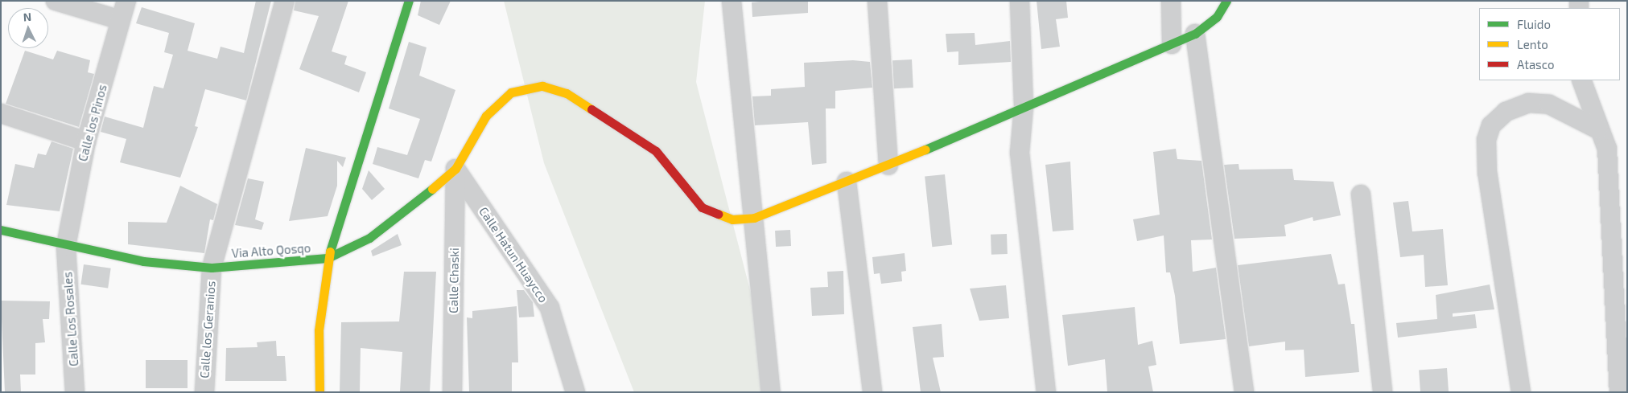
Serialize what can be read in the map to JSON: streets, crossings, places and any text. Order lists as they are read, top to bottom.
{
  "streets": {
    "street": [
      "Calle los Pinos",
      "Via Alto Qosqo",
      "Calle Hatun Huaycco",
      "Calle Chaski",
      "Calle Los Rosales",
      "Calle los Geranios"
    ]
  },
  "crossings": [
    ["Calle los Pinos", "Via Alto Qosqo"],
    ["Calle los Pinos", "Calle Los Rosales"],
    ["Via Alto Qosqo", "Calle Hatun Huaycco"],
    ["Via Alto Qosqo", "Calle Chaski"],
    ["Via Alto Qosqo", "Calle Los Rosales"],
    ["Via Alto Qosqo", "Calle los Geranios"],
    ["Calle Hatun Huaycco", "Calle Chaski"]
  ],
  "legend": ["Fluido", "Lento", "Atasco"],
  "north": "top"
}
